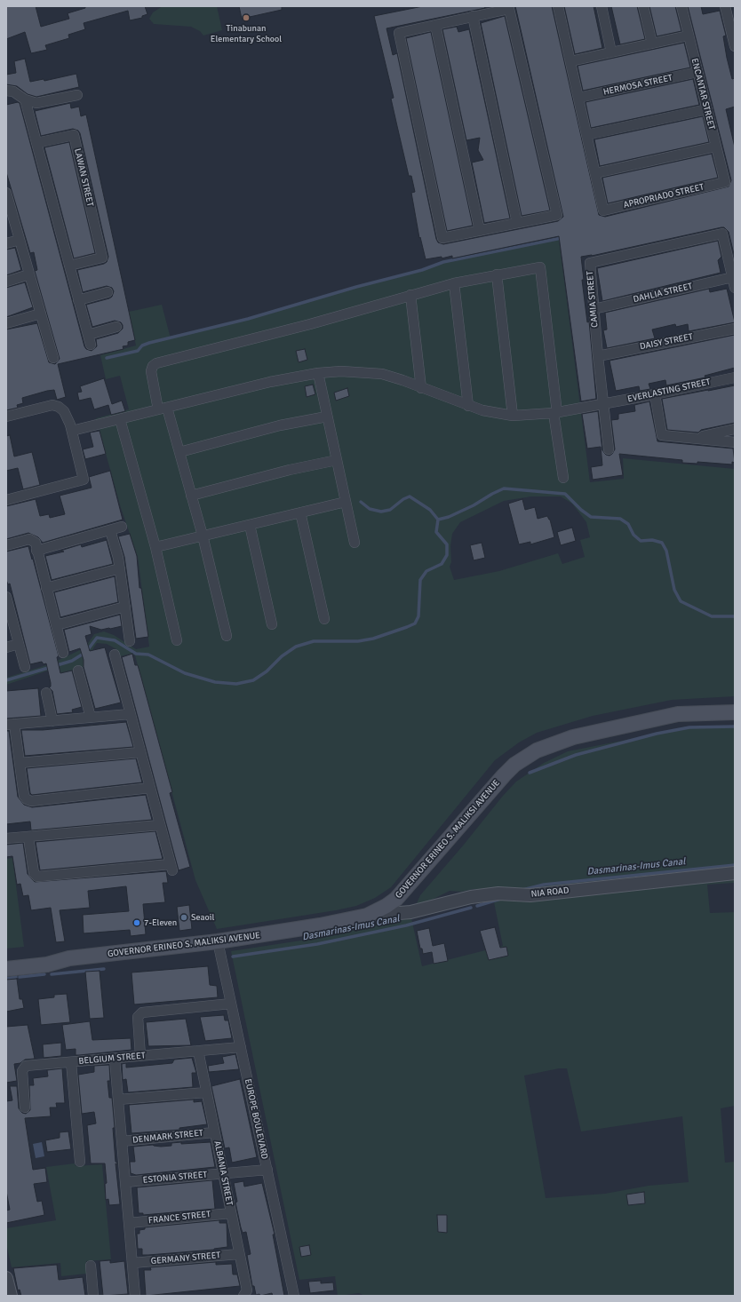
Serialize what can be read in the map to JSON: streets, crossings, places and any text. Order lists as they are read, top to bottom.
{
  "streets": {
    "main road": ["GOVERNOR ERINEO S. MALIKSI AVENUE"],
    "street": [
      "HERMOSA STREET",
      "ENCANTAR STREET",
      "LAWAN STREET",
      "APROPRIADO STREET",
      "DAHLIA STREET",
      "CAMIA STREET",
      "DAISY STREET",
      "EVERLASTING STREET",
      "NIA ROAD",
      "BELGIUM STREET",
      "EUROPE BOULEVARD",
      "DENMARK STREET",
      "ALBANIA STREET",
      "ESTONIA STREET",
      "FRANCE STREET",
      "GERMANY STREET"
    ]
  },
  "crossings": [
    ["HERMOSA STREET", "ENCANTAR STREET"],
    ["ENCANTAR STREET", "APROPRIADO STREET"],
    ["DAHLIA STREET", "CAMIA STREET"],
    ["CAMIA STREET", "DAISY STREET"],
    ["CAMIA STREET", "EVERLASTING STREET"],
    ["GOVERNOR ERINEO S. MALIKSI AVENUE", "NIA ROAD"],
    ["GOVERNOR ERINEO S. MALIKSI AVENUE", "EUROPE BOULEVARD"],
    ["BELGIUM STREET", "EUROPE BOULEVARD"],
    ["BELGIUM STREET", "ALBANIA STREET"],
    ["EUROPE BOULEVARD", "ESTONIA STREET"],
    ["DENMARK STREET", "ALBANIA STREET"],
    ["ALBANIA STREET", "ESTONIA STREET"],
    ["ALBANIA STREET", "FRANCE STREET"],
    ["ALBANIA STREET", "GERMANY STREET"]
  ],
  "water": ["Dasmarinas-Imus Canal"],
  "places": ["Tinabunan Elementary School", "Seaoil", "7-Eleven"]
}
